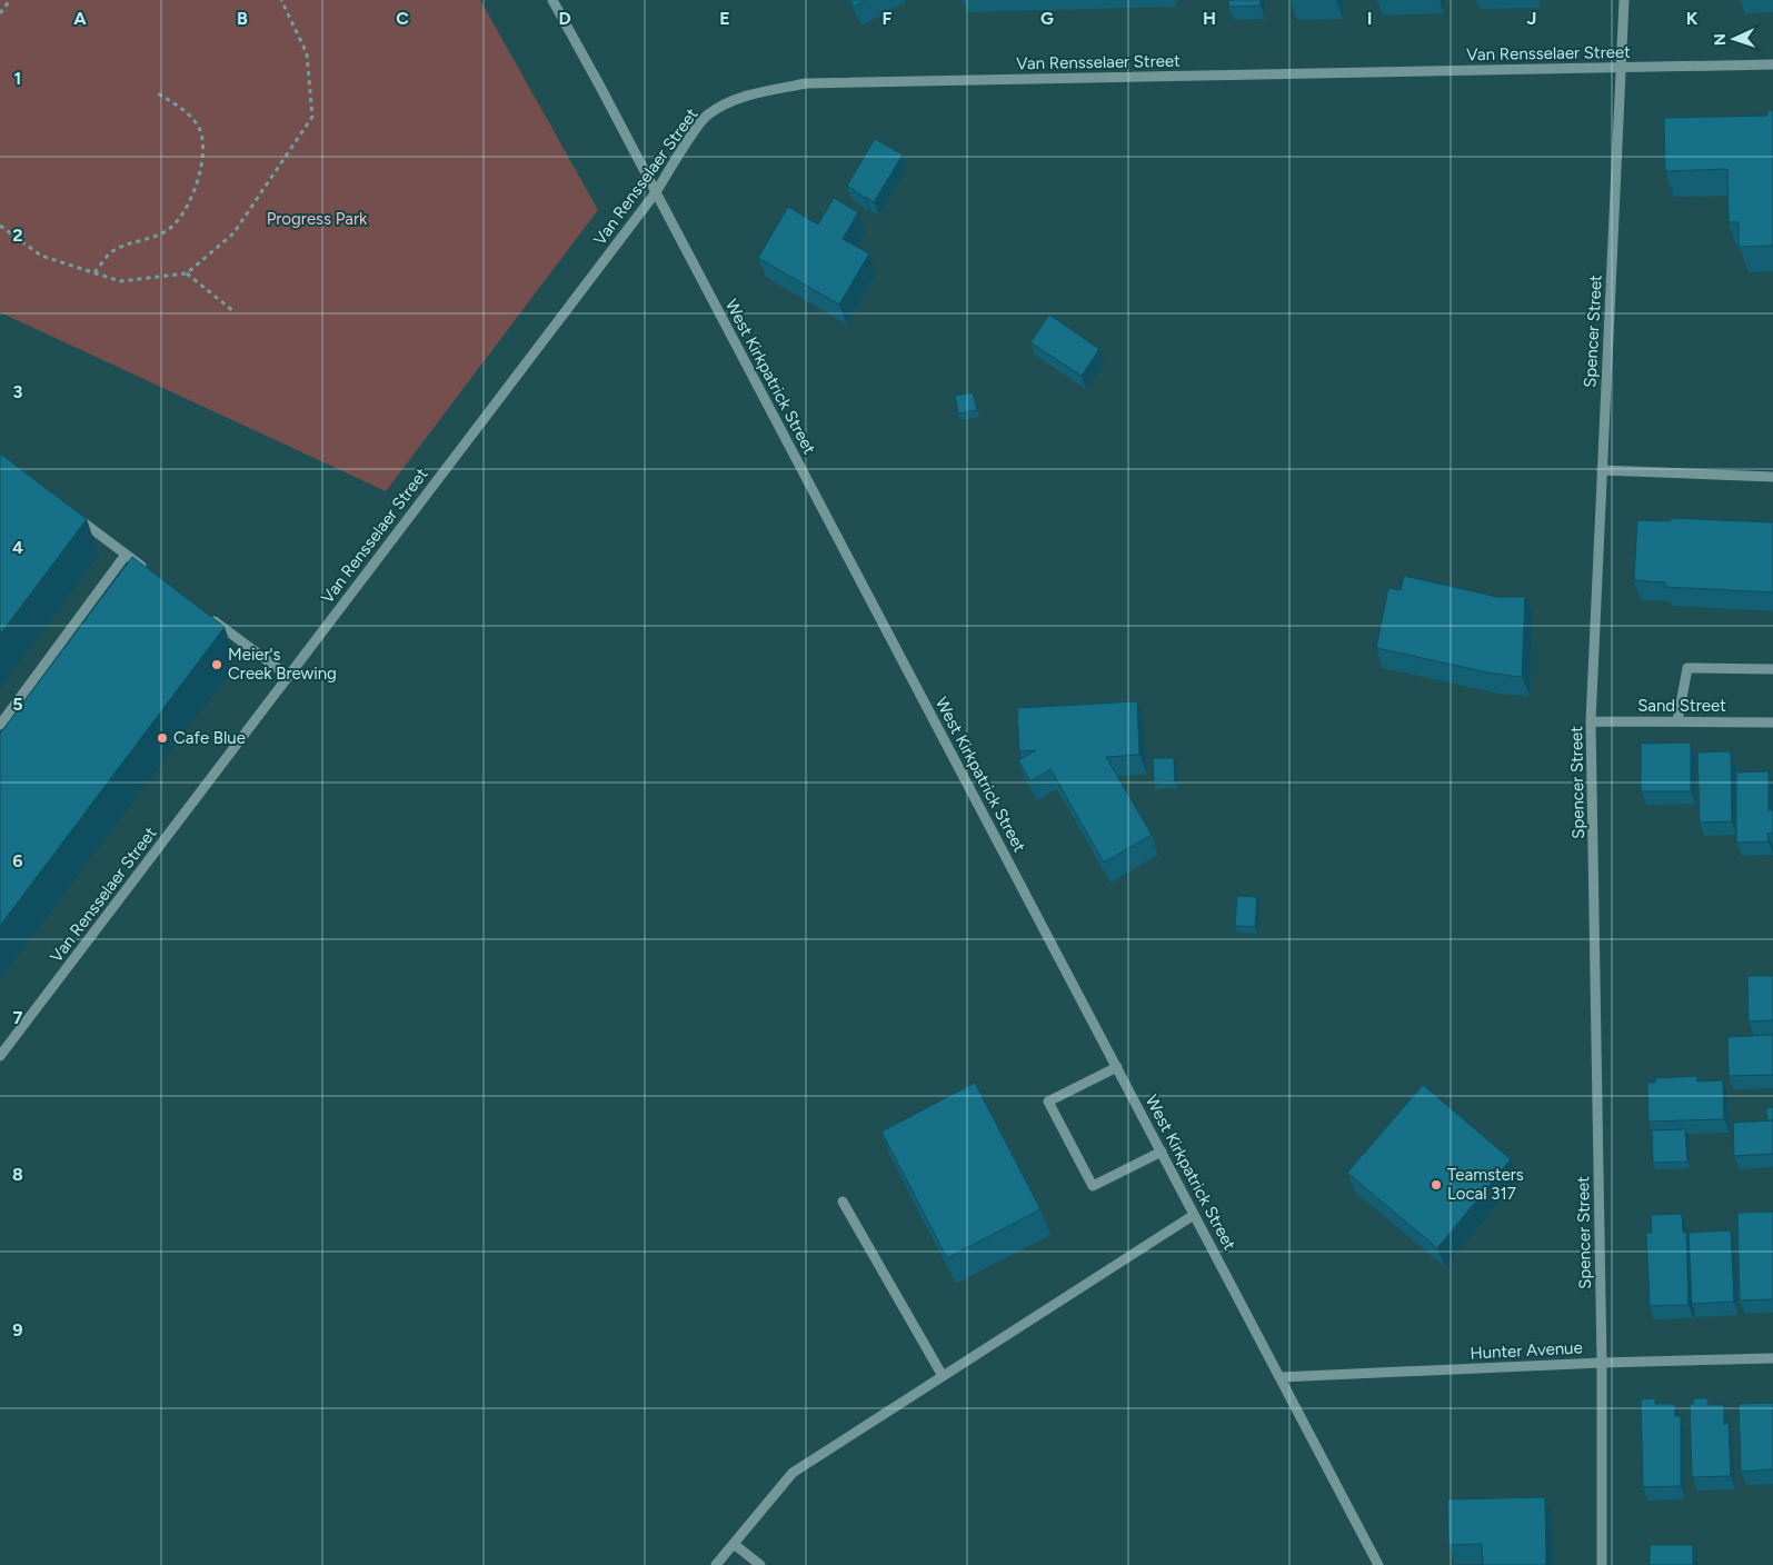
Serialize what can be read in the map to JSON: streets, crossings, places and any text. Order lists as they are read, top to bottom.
{
  "streets": {
    "street": [
      "Van Rensselaer Street",
      "Spencer Street",
      "West Kirkpatrick Street",
      "Sand Street",
      "Hunter Avenue"
    ]
  },
  "crossings": [
    ["Van Rensselaer Street", "Spencer Street"],
    ["Van Rensselaer Street", "West Kirkpatrick Street"],
    ["Spencer Street", "Sand Street"],
    ["Spencer Street", "Hunter Avenue"],
    ["West Kirkpatrick Street", "Hunter Avenue"]
  ],
  "parks": ["Progress Park"],
  "places": ["Meier's Creek Brewing", "Cafe Blue", "Teamsters Local 317"],
  "north": "left",
  "grid": {
    "columns": [
      "A",
      "B",
      "C",
      "D",
      "E",
      "F",
      "G",
      "H",
      "I",
      "J",
      "K"
    ],
    "rows": [
      "1",
      "2",
      "3",
      "4",
      "5",
      "6",
      "7",
      "8",
      "9"
    ]
  }
}
